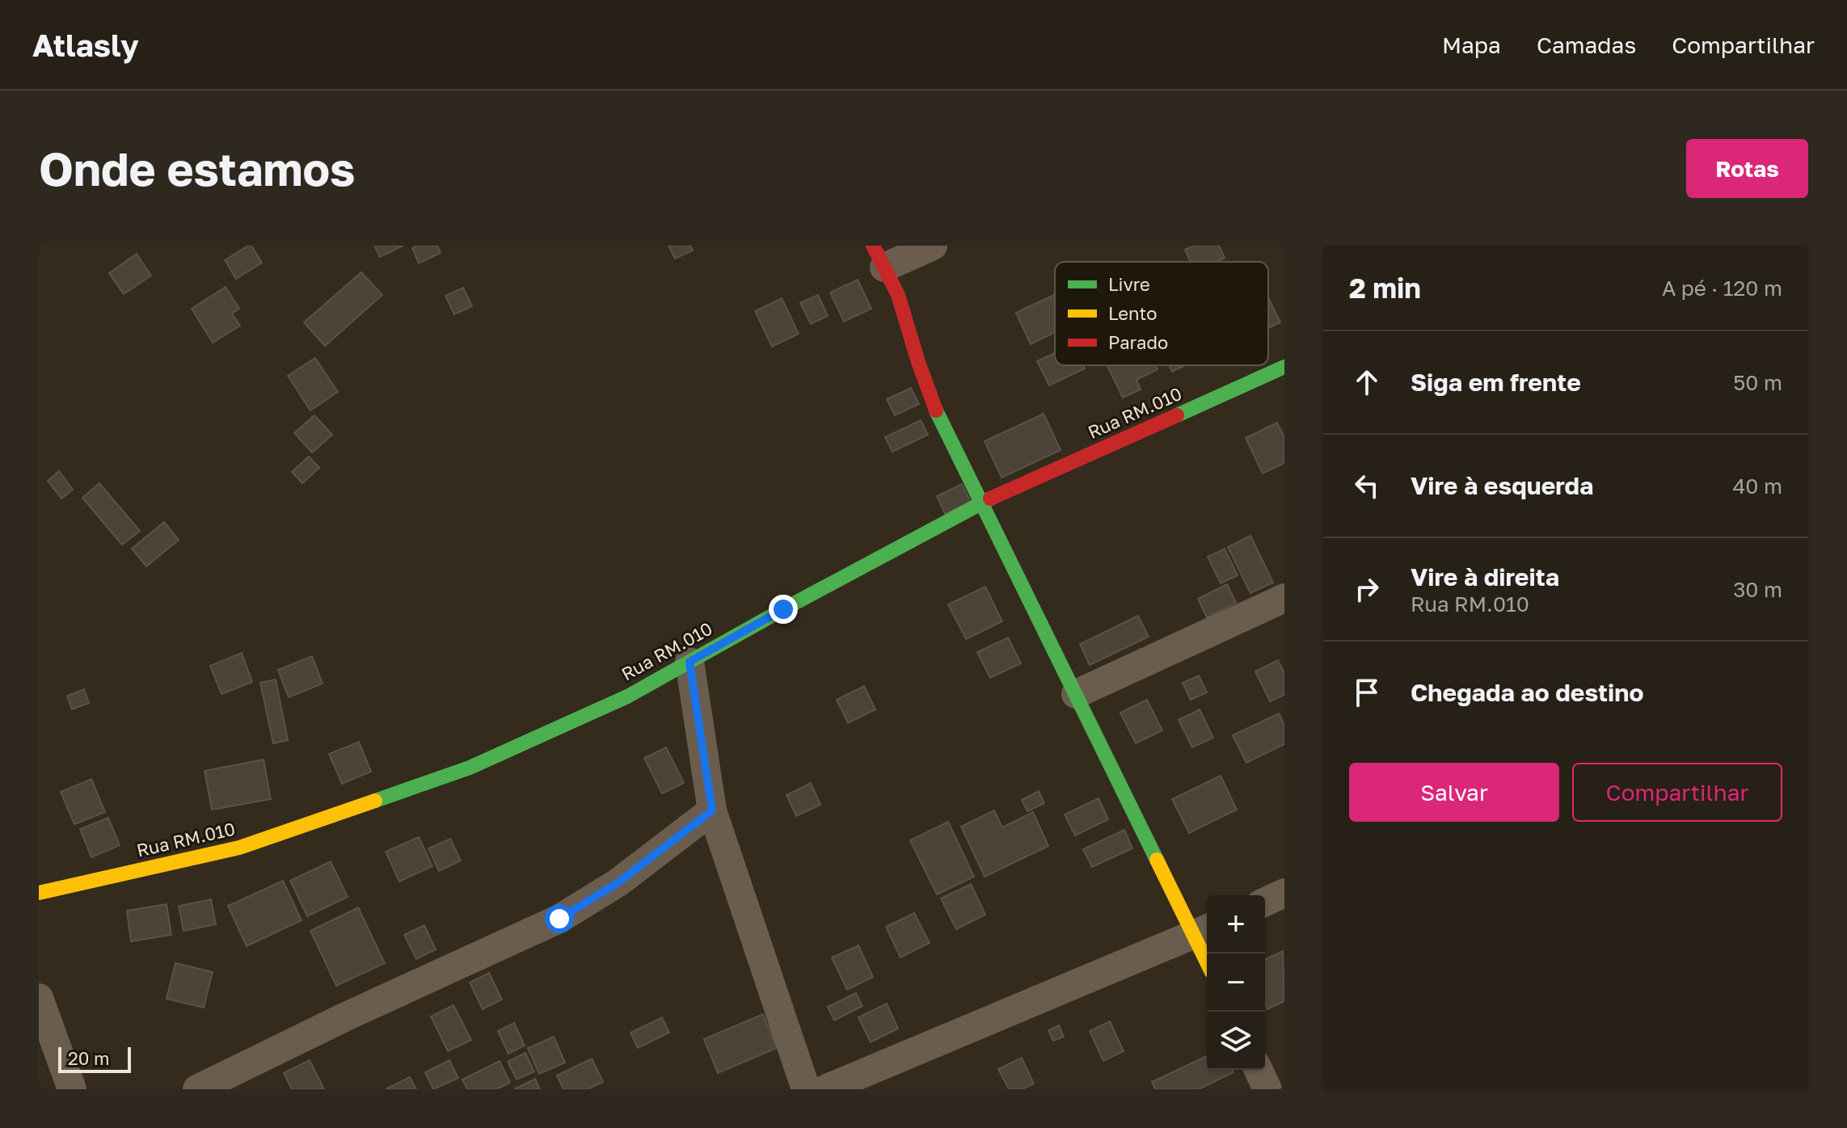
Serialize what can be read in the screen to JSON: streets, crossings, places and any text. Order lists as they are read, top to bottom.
{
  "streets": {
    "street": ["Rua RM.010"]
  },
  "legend": ["Livre", "Lento", "Parado"],
  "scale_bar": "20 m",
  "page": {
    "header": "Atlasly",
    "nav": ["Mapa", "Camadas", "Compartilhar"],
    "buttons": [
      "Rotas",
      ["Salvar", "Compartilhar"]
    ],
    "title": "Onde estamos",
    "heading": ["2 min", "A pé · 120 m"],
    "list": [
      ["Siga em frente", "50 m"],
      ["Vire à esquerda", "40 m"],
      ["Vire à direita", "Rua RM.010", "30 m"],
      "Chegada ao destino"
    ],
    "map_buttons": ["+", "−"],
    "scale": "20 m"
  }
}
